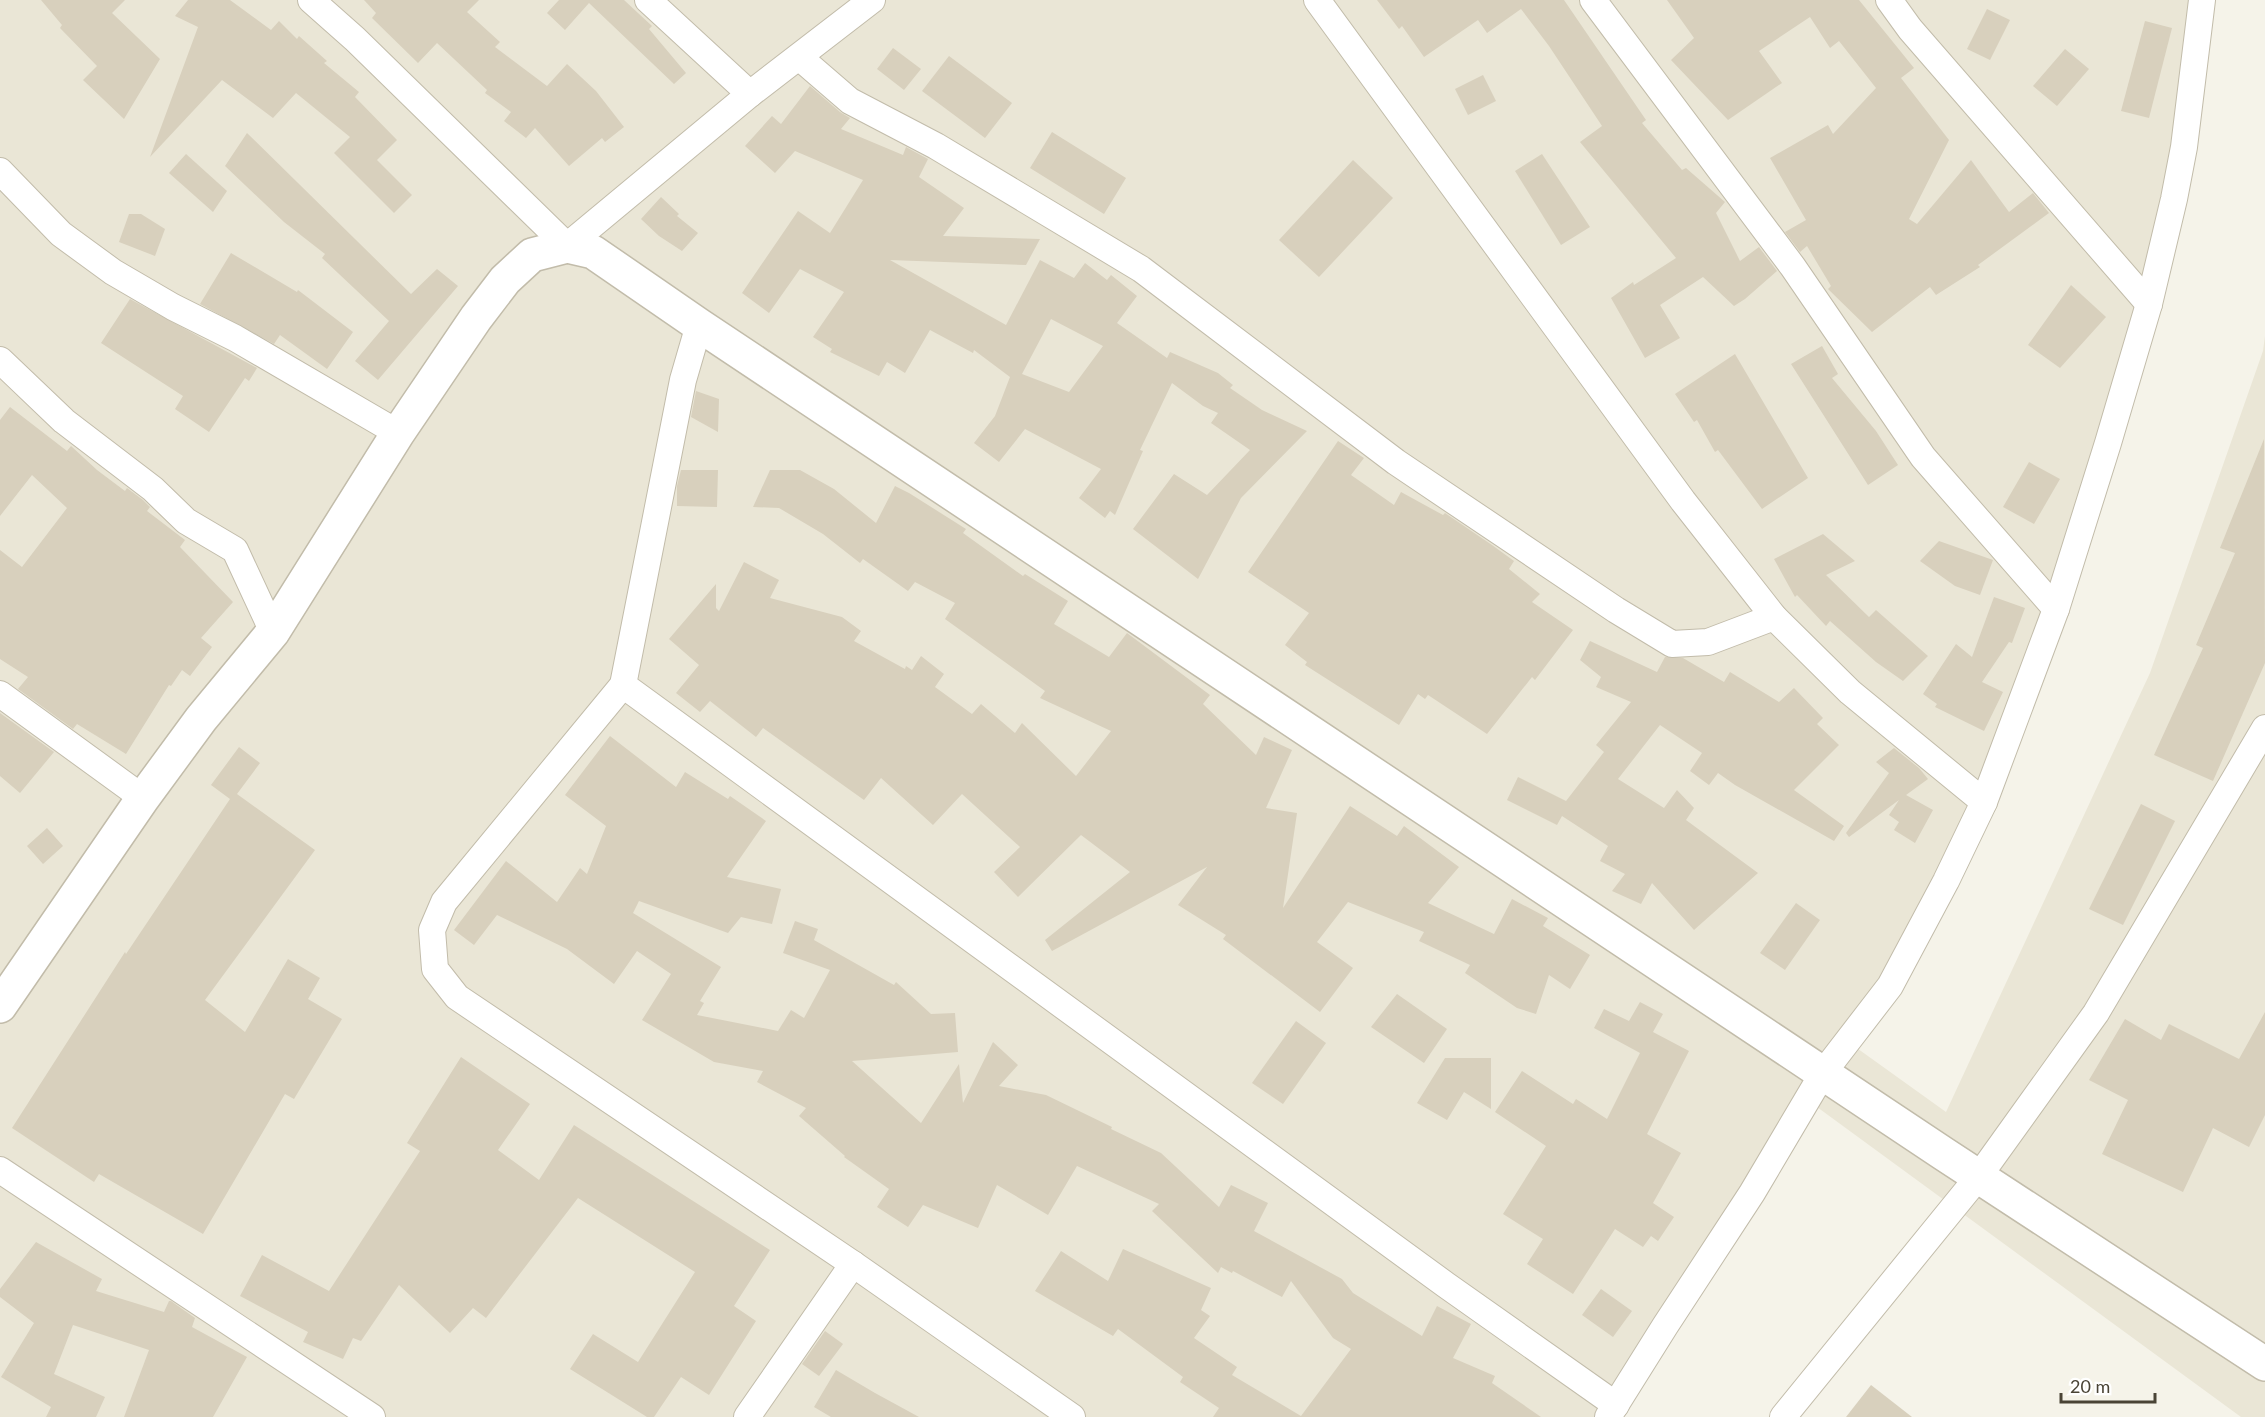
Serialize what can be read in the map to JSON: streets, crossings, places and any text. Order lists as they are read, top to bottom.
{
  "scale_bar": "20 m"
}
